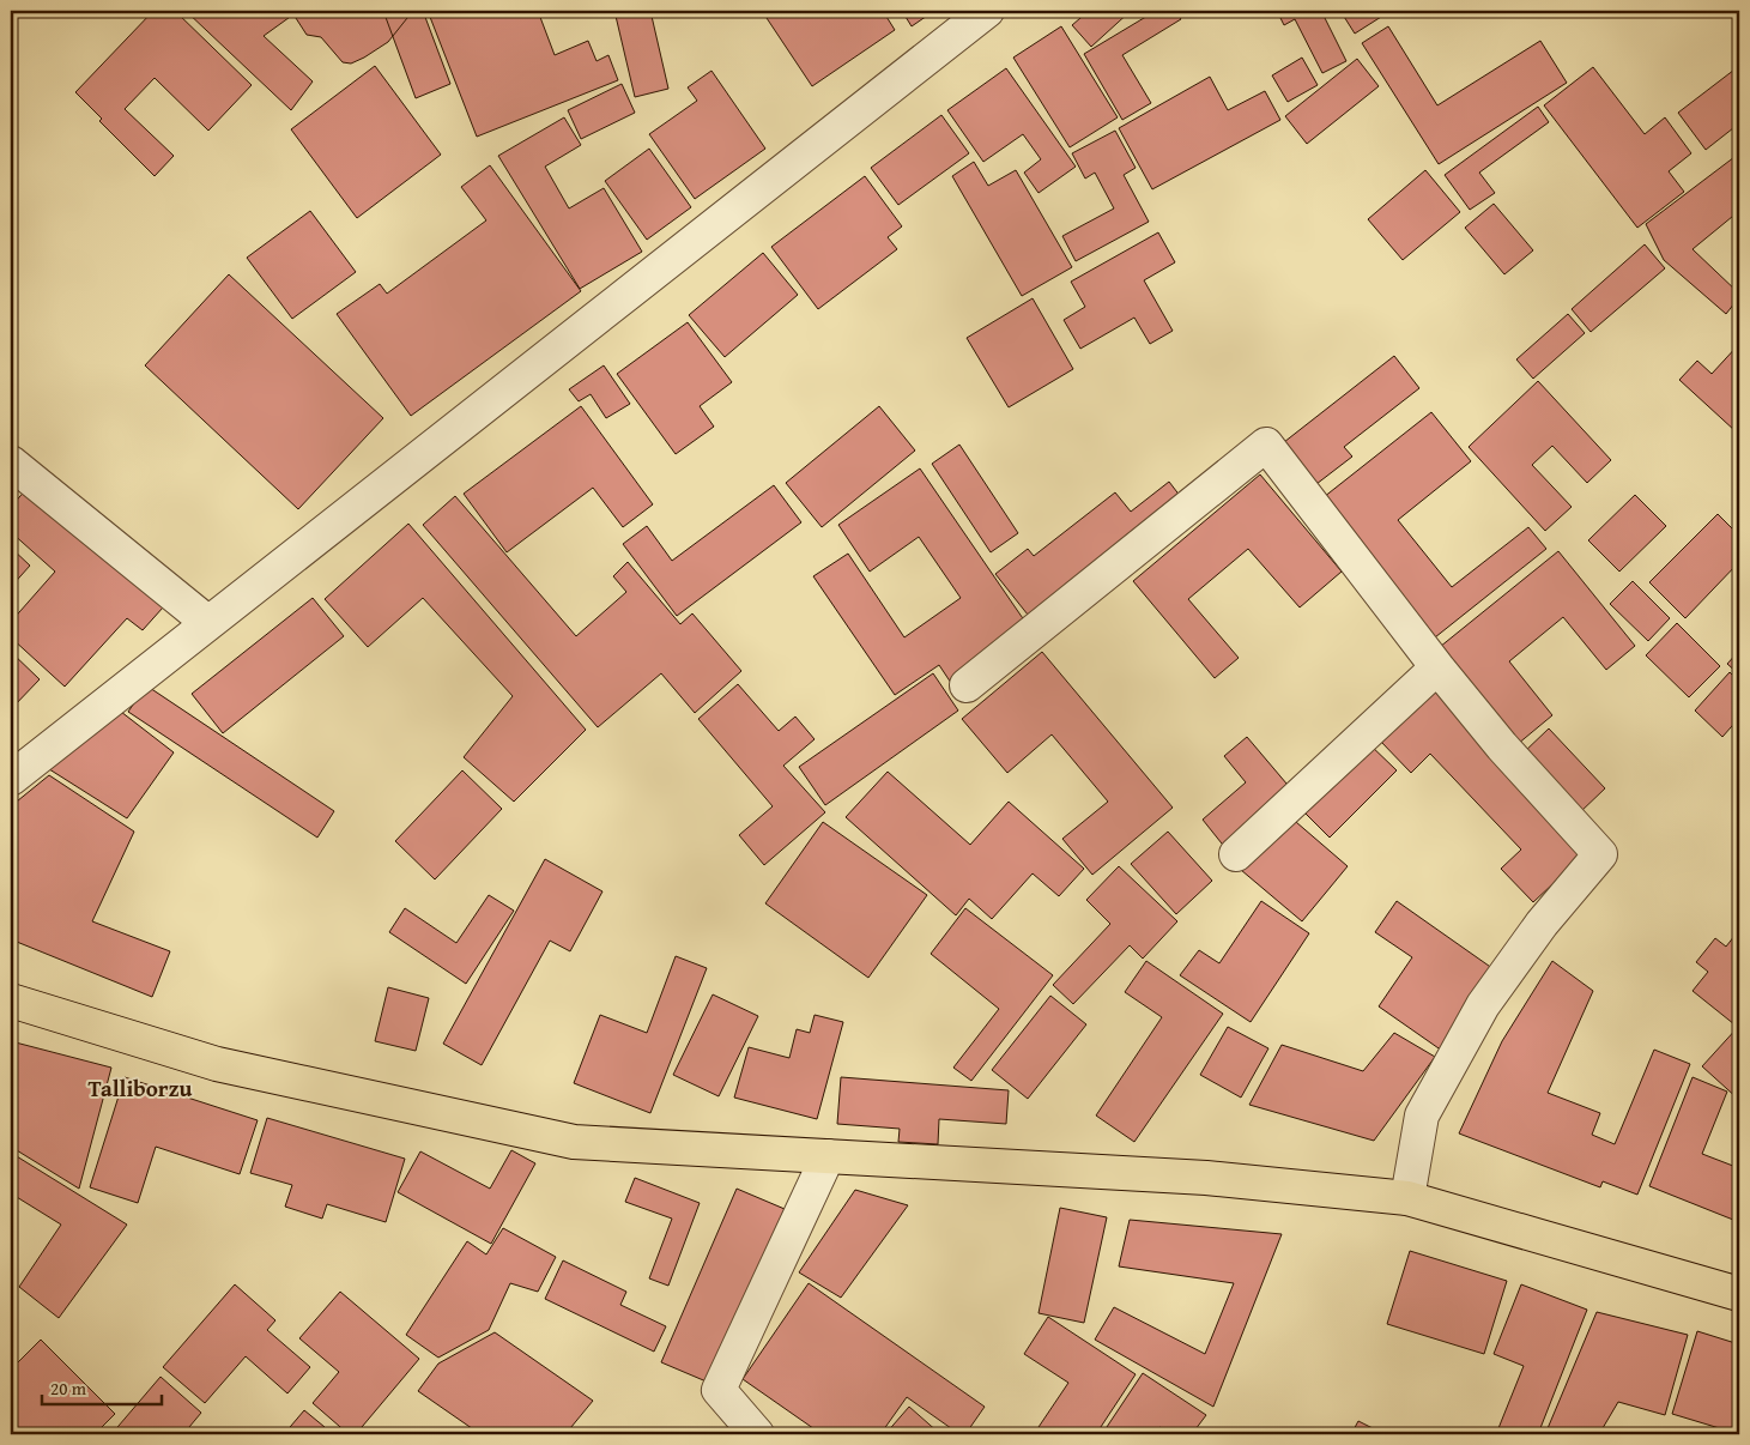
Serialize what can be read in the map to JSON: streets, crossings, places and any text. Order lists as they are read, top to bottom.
{
  "districts": ["Talliborzu"],
  "scale_bar": "20 m"
}
